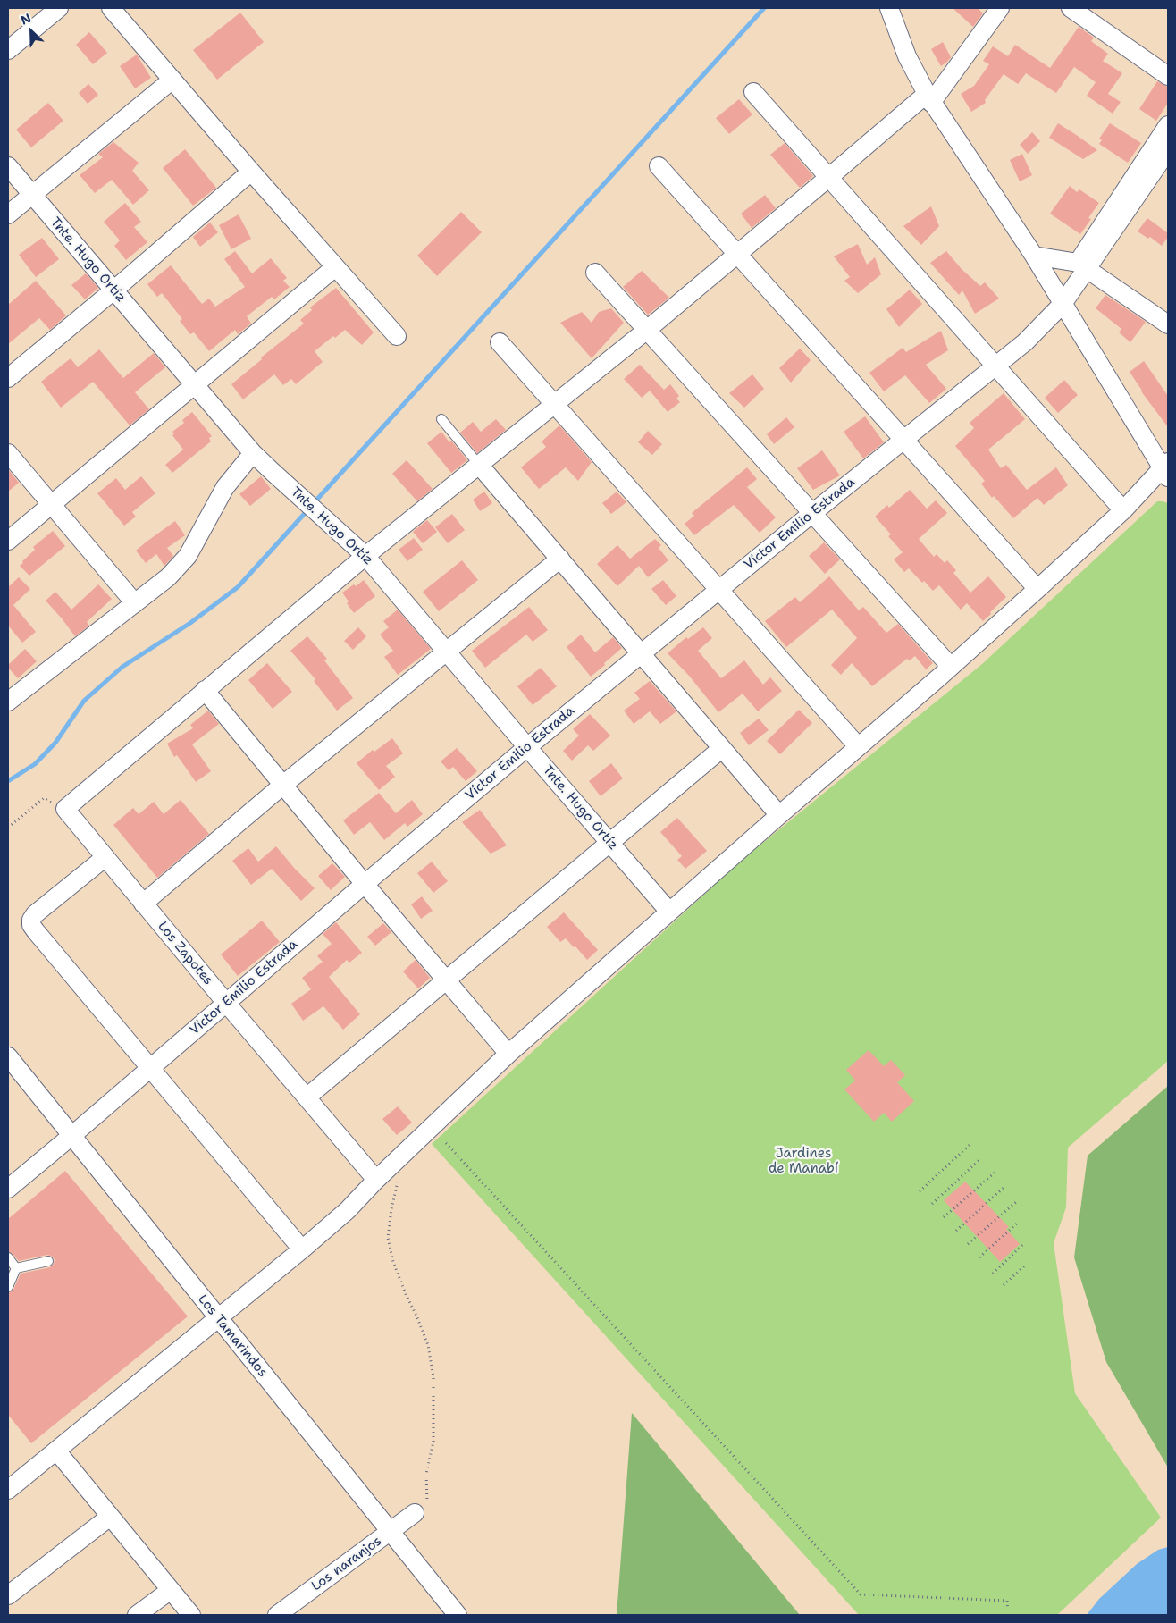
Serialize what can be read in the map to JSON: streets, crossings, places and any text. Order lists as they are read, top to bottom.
{
  "streets": {
    "street": [
      "Tnte. Hugo Ortíz",
      "Víctor Emilio Estrada",
      "Los Zapotes",
      "Los Tamarindos",
      "Los naranjos"
    ]
  },
  "crossings": [
    ["Tnte. Hugo Ortíz", "Víctor Emilio Estrada"],
    ["Víctor Emilio Estrada", "Los Zapotes"],
    ["Víctor Emilio Estrada", "Los Tamarindos"],
    ["Los Tamarindos", "Los naranjos"]
  ],
  "parks": ["Jardines de Manabí"],
  "north": "top left"
}
